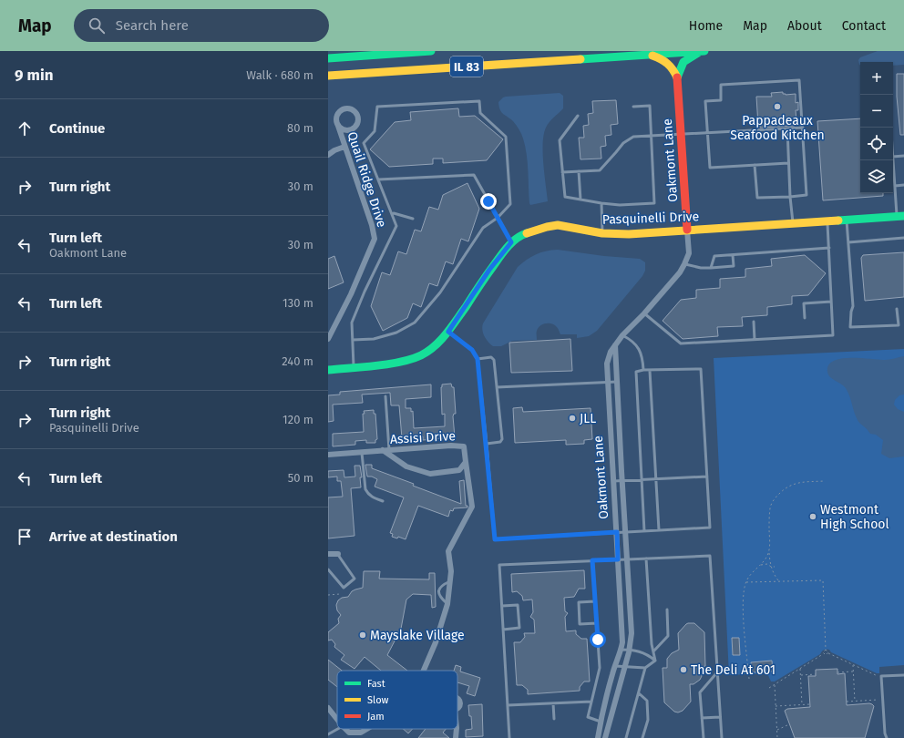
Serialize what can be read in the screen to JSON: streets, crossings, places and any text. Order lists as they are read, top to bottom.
{
  "streets": {
    "main road": ["IL 83", "Oakmont Lane", "Pasquinelli Drive"],
    "street": ["Quail Ridge Drive", "Assisi Drive"]
  },
  "crossings": [
    ["Oakmont Lane", "Pasquinelli Drive"]
  ],
  "places": [
    "Pappadeaux Seafood Kitchen",
    "JLL",
    "Westmont High School",
    "Mayslake Village",
    "The Deli At 601"
  ],
  "legend": ["Fast", "Slow", "Jam"],
  "page": {
    "header": "Map",
    "search": "Search here",
    "nav": [
      "Home",
      "Map",
      "About",
      "Contact"
    ],
    "heading": ["9 min", "Walk · 680 m"],
    "map_buttons": ["+", "−"],
    "list": [
      ["Continue", "80 m"],
      ["Turn right", "30 m"],
      ["Turn left", "Oakmont Lane", "30 m"],
      ["Turn left", "130 m"],
      ["Turn right", "240 m"],
      ["Turn right", "Pasquinelli Drive", "120 m"],
      ["Turn left", "50 m"],
      "Arrive at destination"
    ]
  }
}
